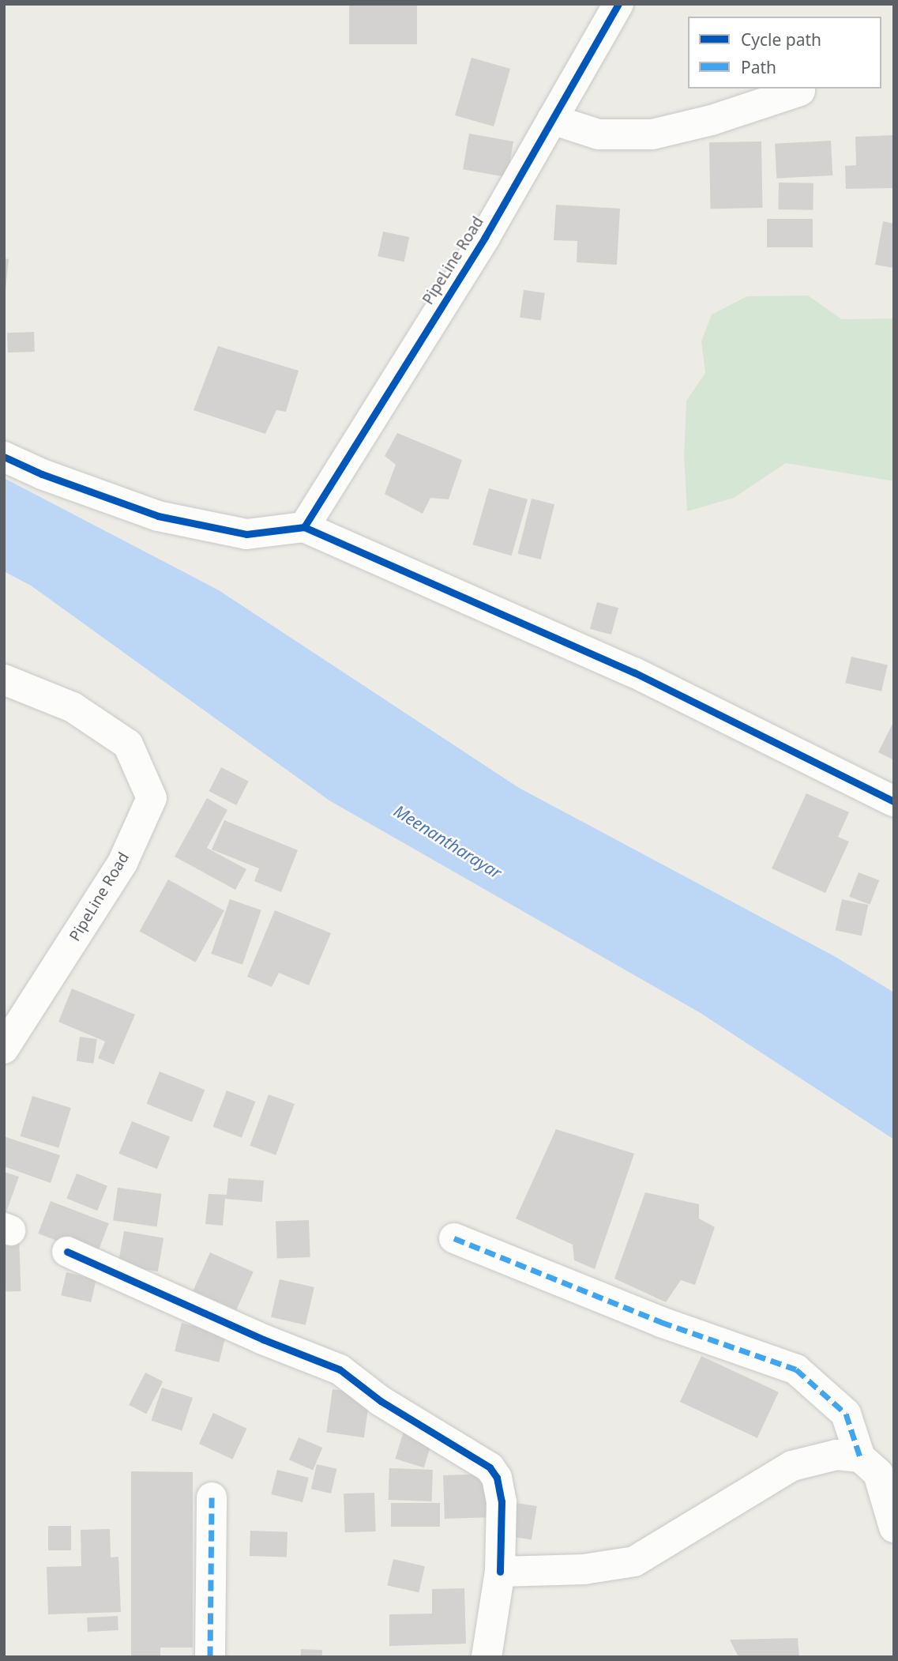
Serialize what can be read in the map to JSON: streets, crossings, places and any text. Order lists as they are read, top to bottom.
{
  "streets": {
    "street": ["PipeLine Road"]
  },
  "water": ["Meenantharayar"],
  "legend": ["Cycle path", "Path"]
}
